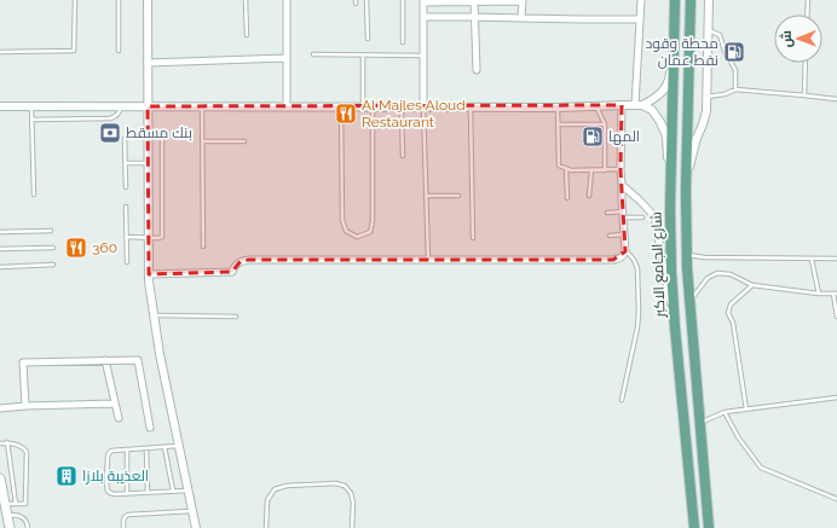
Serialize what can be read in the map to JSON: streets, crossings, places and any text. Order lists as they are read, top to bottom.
{
  "streets": {
    "main road": ["شارع الجامع الاكبر"]
  },
  "places": {
    "fuel station": ["محطة وقود نفط عمان", "المه‍ا"],
    "restaurant": ["Al Majles Aloud Restaurant", "360"],
    "bank": ["بنك مسقط"],
    "building": ["العذيبة بلازا"]
  },
  "north": "left"
}
